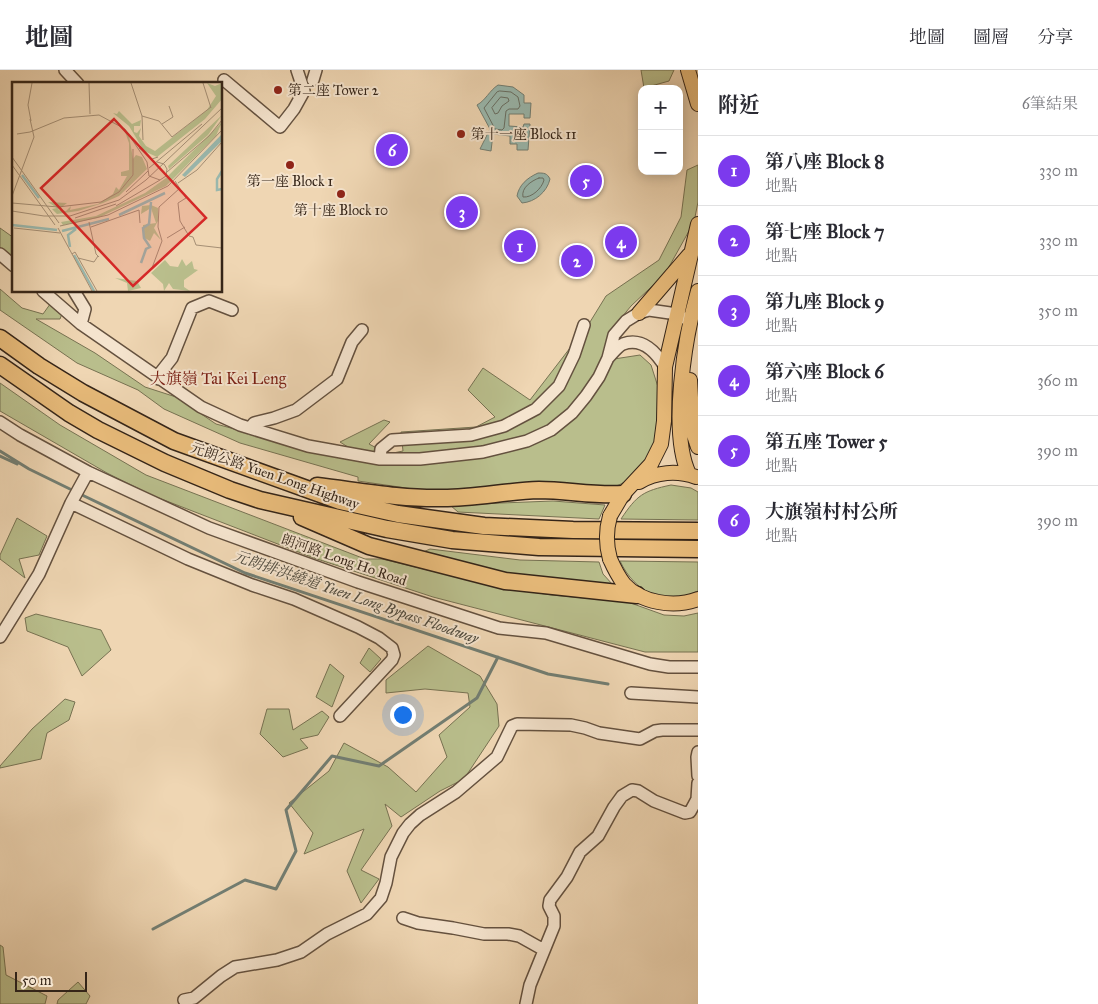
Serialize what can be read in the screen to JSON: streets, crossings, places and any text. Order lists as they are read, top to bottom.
{
  "streets": {
    "highway": ["元朗公路 Yuen Long Highway"],
    "street": ["朗河路 Long Ho Road"]
  },
  "districts": ["大旗嶺 Tai Kei Leng"],
  "water": ["元朗排洪繞道 Yuen Long Bypass Floodway"],
  "places": [
    "第二座 Tower 2",
    "第十一座 Block 11",
    "第一座 Block 1",
    "第十座 Block 10"
  ],
  "scale_bar": "50 m",
  "page": {
    "header": "地圖",
    "nav": ["地圖", "圖層", "分享"],
    "heading": ["附近", "6筆結果"],
    "map_buttons": ["+", "−"],
    "pins": [
      "6",
      "5",
      "3",
      "4",
      "1",
      "2"
    ],
    "list": [
      {
        "mark": "1",
        "name": "第八座 Block 8",
        "note": "地點",
        "value": "330 m"
      },
      {
        "mark": "2",
        "name": "第七座 Block 7",
        "note": "地點",
        "value": "330 m"
      },
      {
        "mark": "3",
        "name": "第九座 Block 9",
        "note": "地點",
        "value": "350 m"
      },
      {
        "mark": "4",
        "name": "第六座 Block 6",
        "note": "地點",
        "value": "360 m"
      },
      {
        "mark": "5",
        "name": "第五座 Tower 5",
        "note": "地點",
        "value": "390 m"
      },
      {
        "mark": "6",
        "name": "大旗嶺村村公所",
        "note": "地點",
        "value": "390 m"
      }
    ],
    "scale": "50 m"
  }
}
